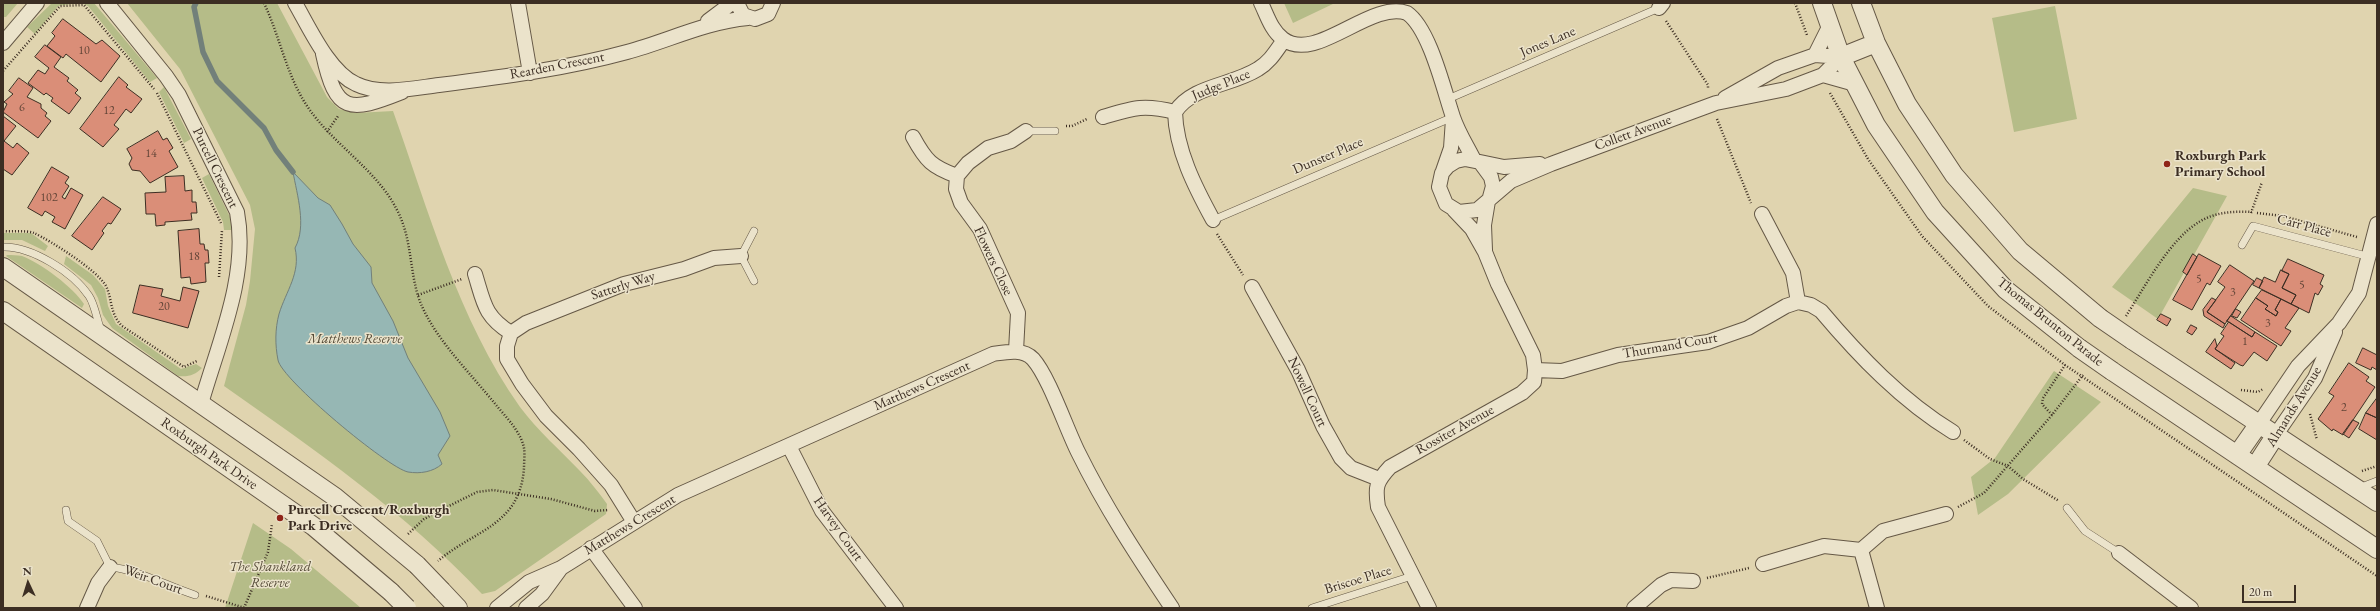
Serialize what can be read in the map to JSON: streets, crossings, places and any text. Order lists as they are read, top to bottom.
{
  "streets": {
    "street": [
      "Rearden Crescent",
      "Judge Place",
      "Collett Avenue",
      "Purcell Crescent",
      "Flowers Close",
      "Satterly Way",
      "Thomas Brunton Parade",
      "Thurmand Court",
      "Matthews Crescent",
      "Nowell Court",
      "Almands Avenue",
      "Rossiter Avenue",
      "Roxburgh Park Drive",
      "Harvey Court",
      "Weir Court"
    ],
    "lane": [
      "Jones Lane",
      "Dunster Place",
      "Carr Place",
      "Briscoe Place"
    ]
  },
  "crossings": [
    ["Collett Avenue", "Thomas Brunton Parade"],
    ["Carr Place", "Almands Avenue"],
    ["Flowers Close", "Matthews Crescent"],
    ["Thomas Brunton Parade", "Almands Avenue"],
    ["Thurmand Court", "Rossiter Avenue"],
    ["Matthews Crescent", "Harvey Court"],
    ["Nowell Court", "Rossiter Avenue"]
  ],
  "parks": ["Matthews Reserve", "The Shankland Reserve"],
  "places": ["Roxburgh Park Primary School", "Purcell Crescent/Roxburgh Park Drive"],
  "house_numbers": [
    "10",
    "6",
    "12",
    "14",
    "102",
    "18",
    "5",
    "5",
    "3",
    "20",
    "3",
    "1",
    "2"
  ],
  "scale_bar": "20 m",
  "north": "top"
}
